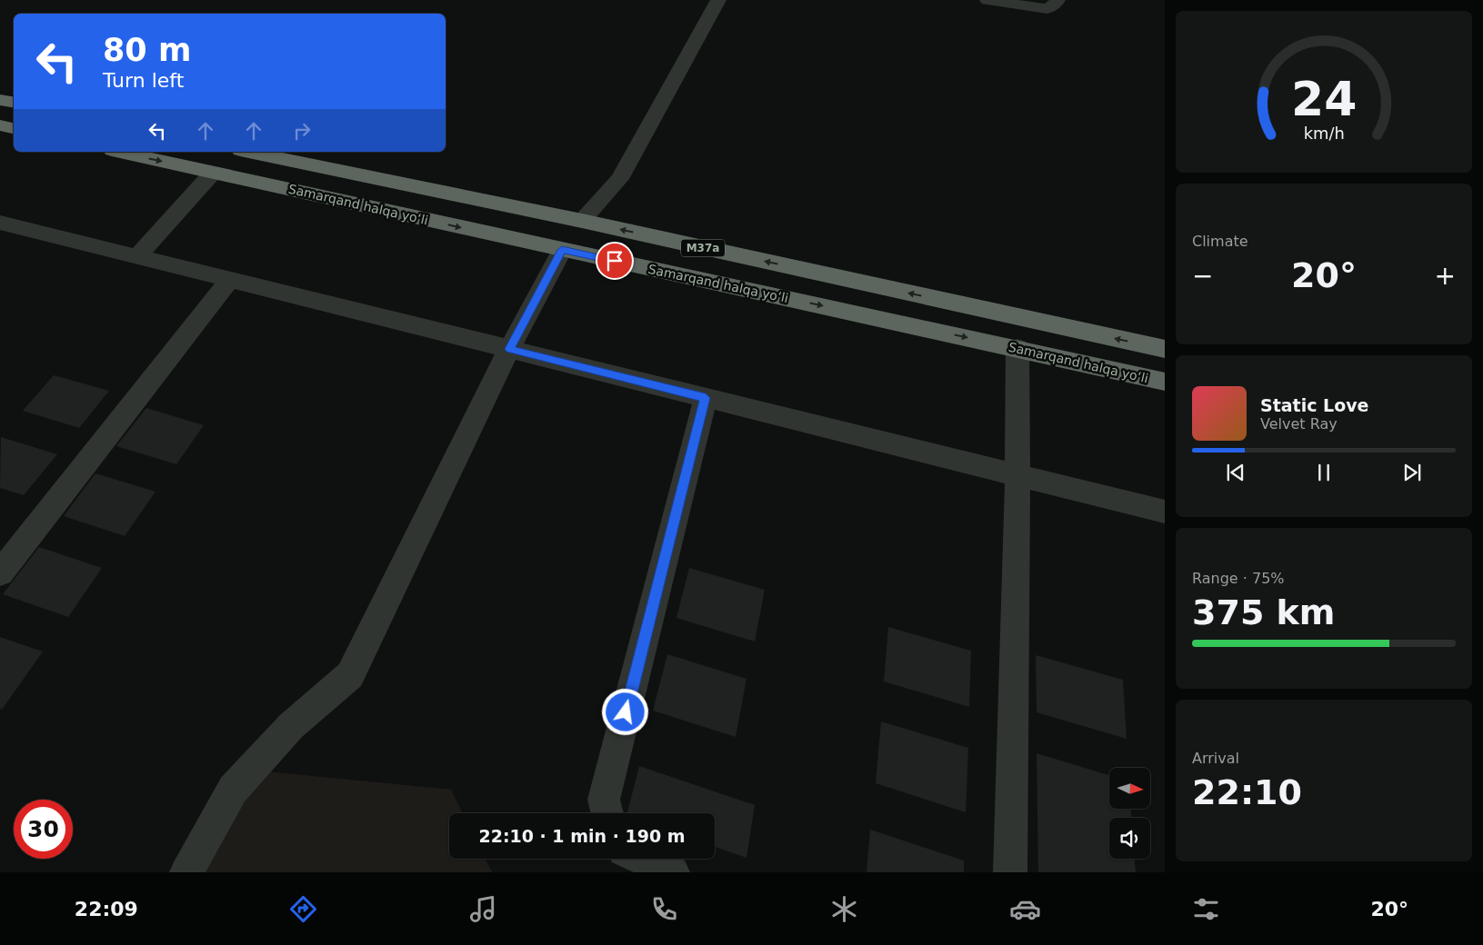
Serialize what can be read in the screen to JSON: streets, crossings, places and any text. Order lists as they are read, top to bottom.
{
  "streets": {
    "highway": ["Samarqand halqa yoʻli", "M37a"]
  },
  "north": "right",
  "page": {
    "turn": ["80 m", "Turn left"],
    "tile": [
      "Climate",
      ["Range · 75%", "375 km"],
      ["Arrival", "22:10"]
    ],
    "heat": ["−", "20°", "+"],
    "song": ["Static Love", "Velvet Ray"],
    "limit": "30",
    "trip": "22:10 · 1 min · 190 m",
    "tabs": ["22:09", "20°"],
    "gauge": ["24", "km/h"]
  }
}
